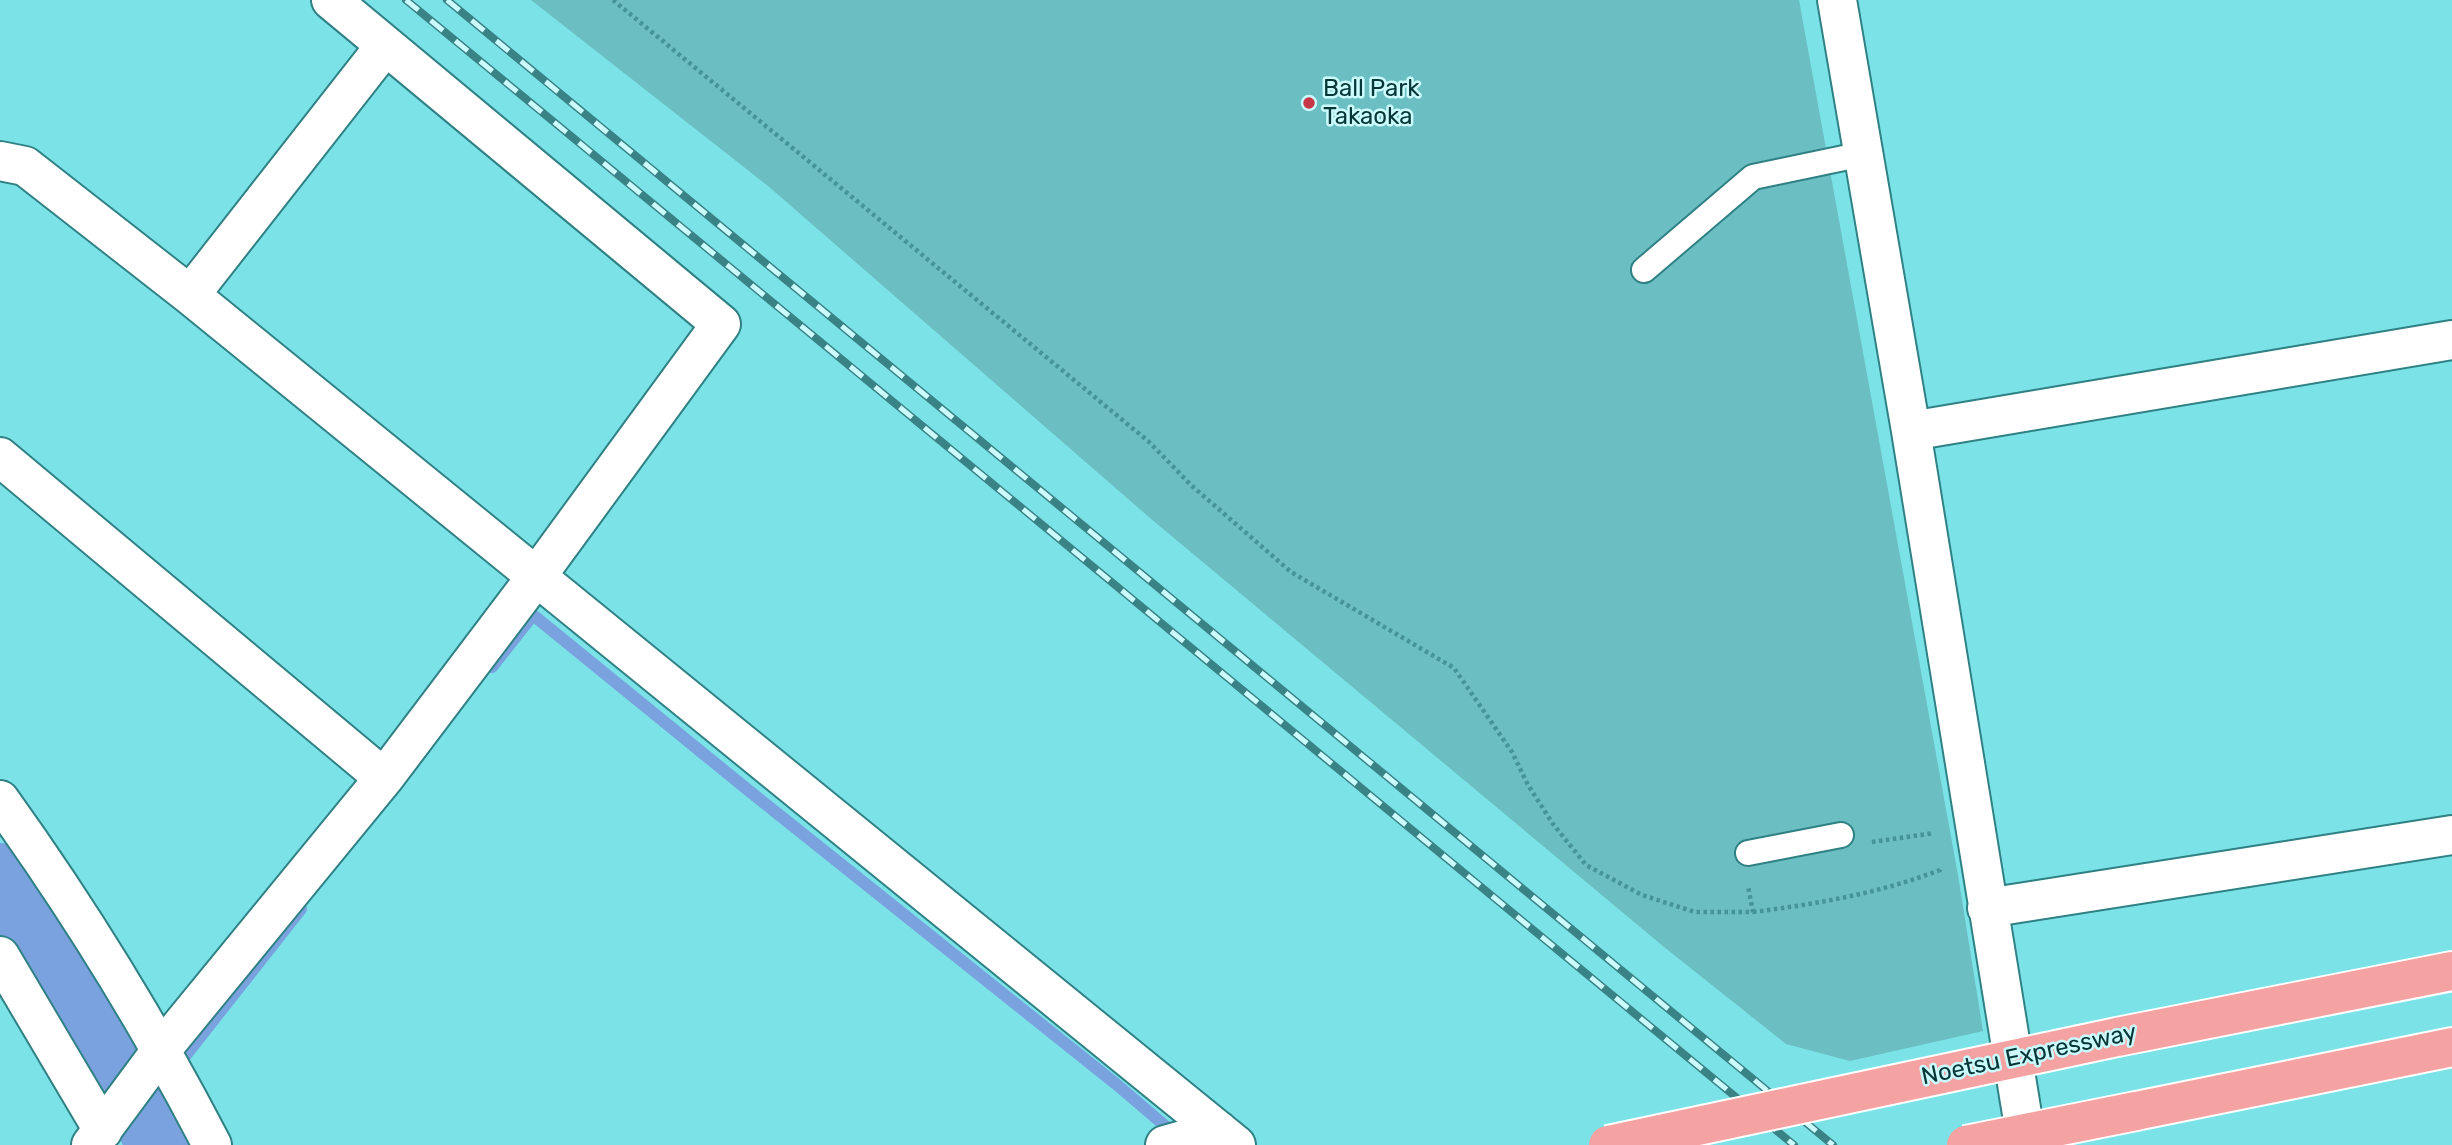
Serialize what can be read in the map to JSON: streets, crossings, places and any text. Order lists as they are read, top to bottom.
{
  "streets": {
    "highway": ["Noetsu Expressway"]
  },
  "places": ["Ball Park Takaoka"]
}
